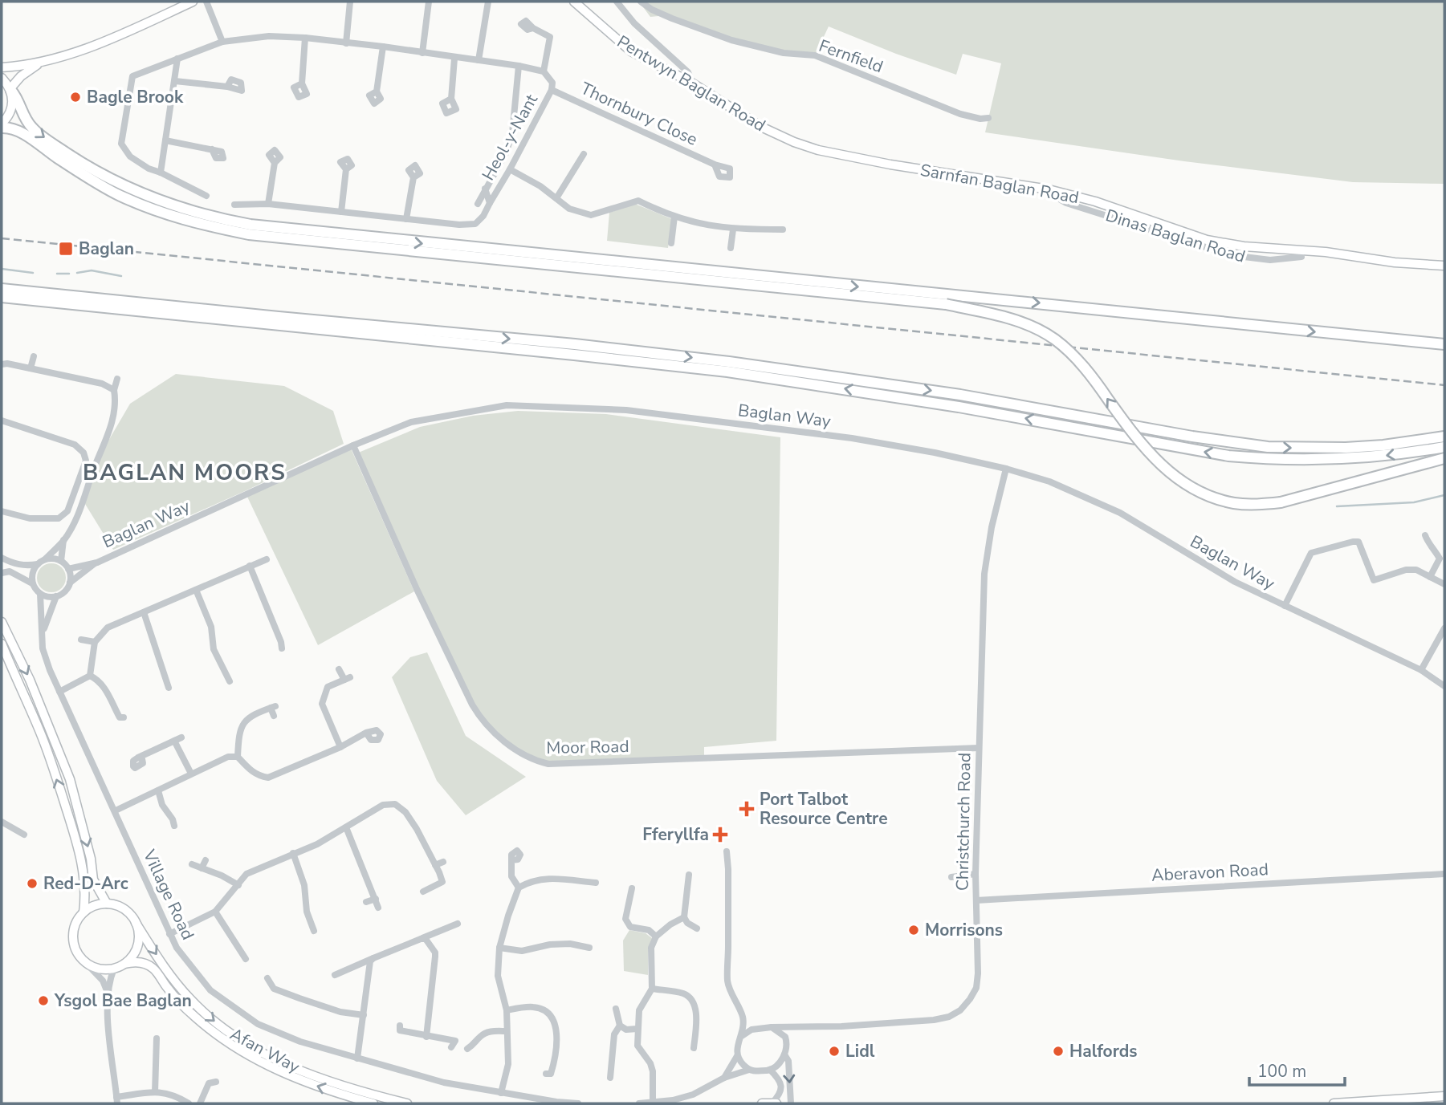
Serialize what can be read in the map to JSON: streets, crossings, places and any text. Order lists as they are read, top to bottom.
{
  "streets": {
    "main road": [
      "Pentwyn Baglan Road",
      "Sarnfan Baglan Road",
      "Dinas Baglan Road",
      "Afan Way"
    ],
    "street": [
      "Fernfield",
      "Thornbury Close",
      "Heol-y-Nant",
      "Baglan Way",
      "Moor Road",
      "Christchurch Road",
      "Aberavon Road",
      "Village Road"
    ]
  },
  "crossings": [
    ["Pentwyn Baglan Road", "Sarnfan Baglan Road"],
    ["Thornbury Close", "Heol-y-Nant"],
    ["Sarnfan Baglan Road", "Dinas Baglan Road"],
    ["Baglan Way", "Moor Road"],
    ["Baglan Way", "Christchurch Road"],
    ["Baglan Way", "Village Road"],
    ["Moor Road", "Christchurch Road"],
    ["Christchurch Road", "Aberavon Road"]
  ],
  "districts": ["BAGLAN MOORS"],
  "places": {
    "other": [
      "Bagle Brook",
      "Red-D-Arc",
      "Morrisons",
      "Ysgol Bae Baglan",
      "Lidl",
      "Halfords"
    ],
    "transit": ["Baglan"],
    "health": ["Port Talbot Resource Centre", "Fferyllfa"]
  },
  "scale_bar": "100 m"
}
